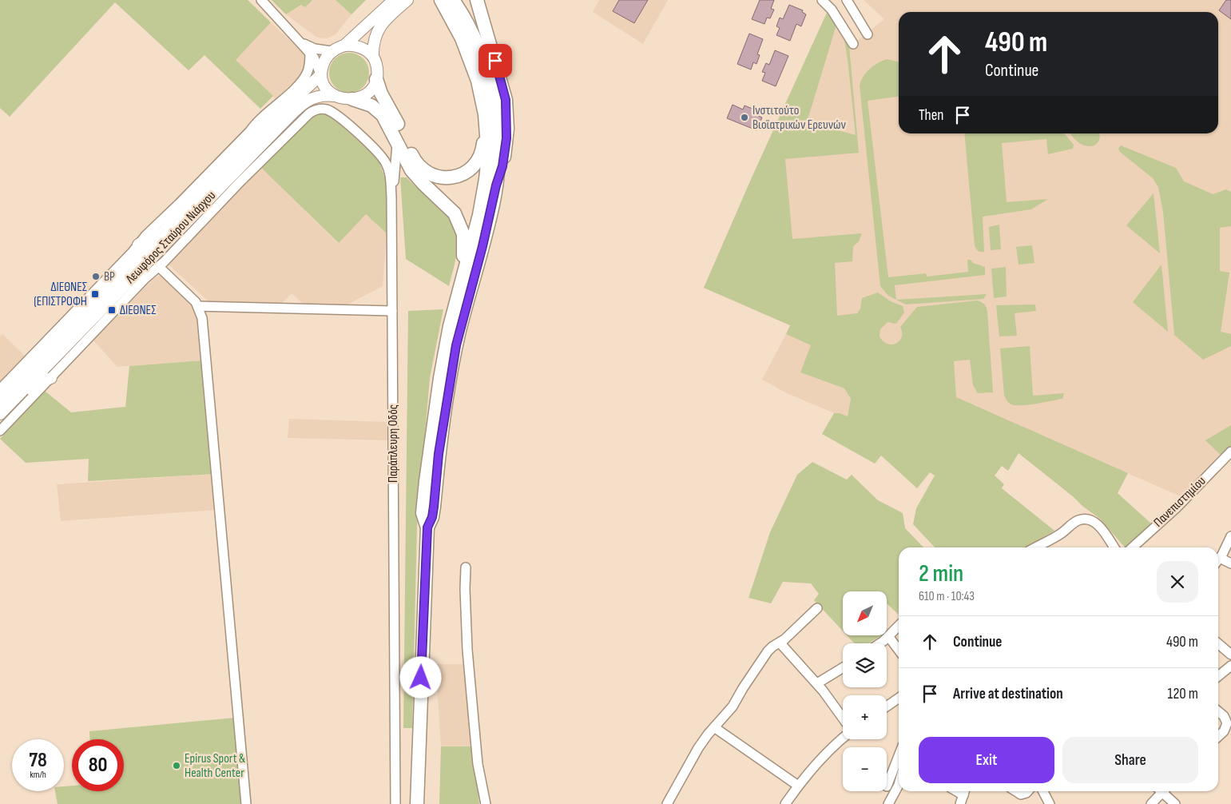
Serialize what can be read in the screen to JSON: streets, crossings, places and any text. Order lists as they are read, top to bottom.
{
  "streets": {
    "main road": ["Λεωφόρος Σταύρου Νιάρχου"],
    "street": ["Παράπλευρη Οδός", "Πανεπιστημίου"]
  },
  "places": {
    "other": ["Ινστιτούτο Βιοϊατρικών Ερευνών", "BP", "Epirus Sport & Health Center"],
    "transit": ["ΔΙΕΘΝΕΣ (ΕΠΙΣΤΡΟΦΗ", "ΔΙΕΘΝΕΣ"]
  },
  "north": "bottom left",
  "page": {
    "turn": ["490 m", "Continue"],
    "then": "Then",
    "heading": ["2 min", "610 m · 10:43"],
    "map_buttons": ["+", "−"],
    "list": [
      {
        "name": "Continue",
        "value": "490 m"
      },
      {
        "name": "Arrive at destination",
        "value": "120 m"
      }
    ],
    "buttons": ["Exit", "Share"],
    "speed": "78 km/h",
    "limit": "80"
  }
}
